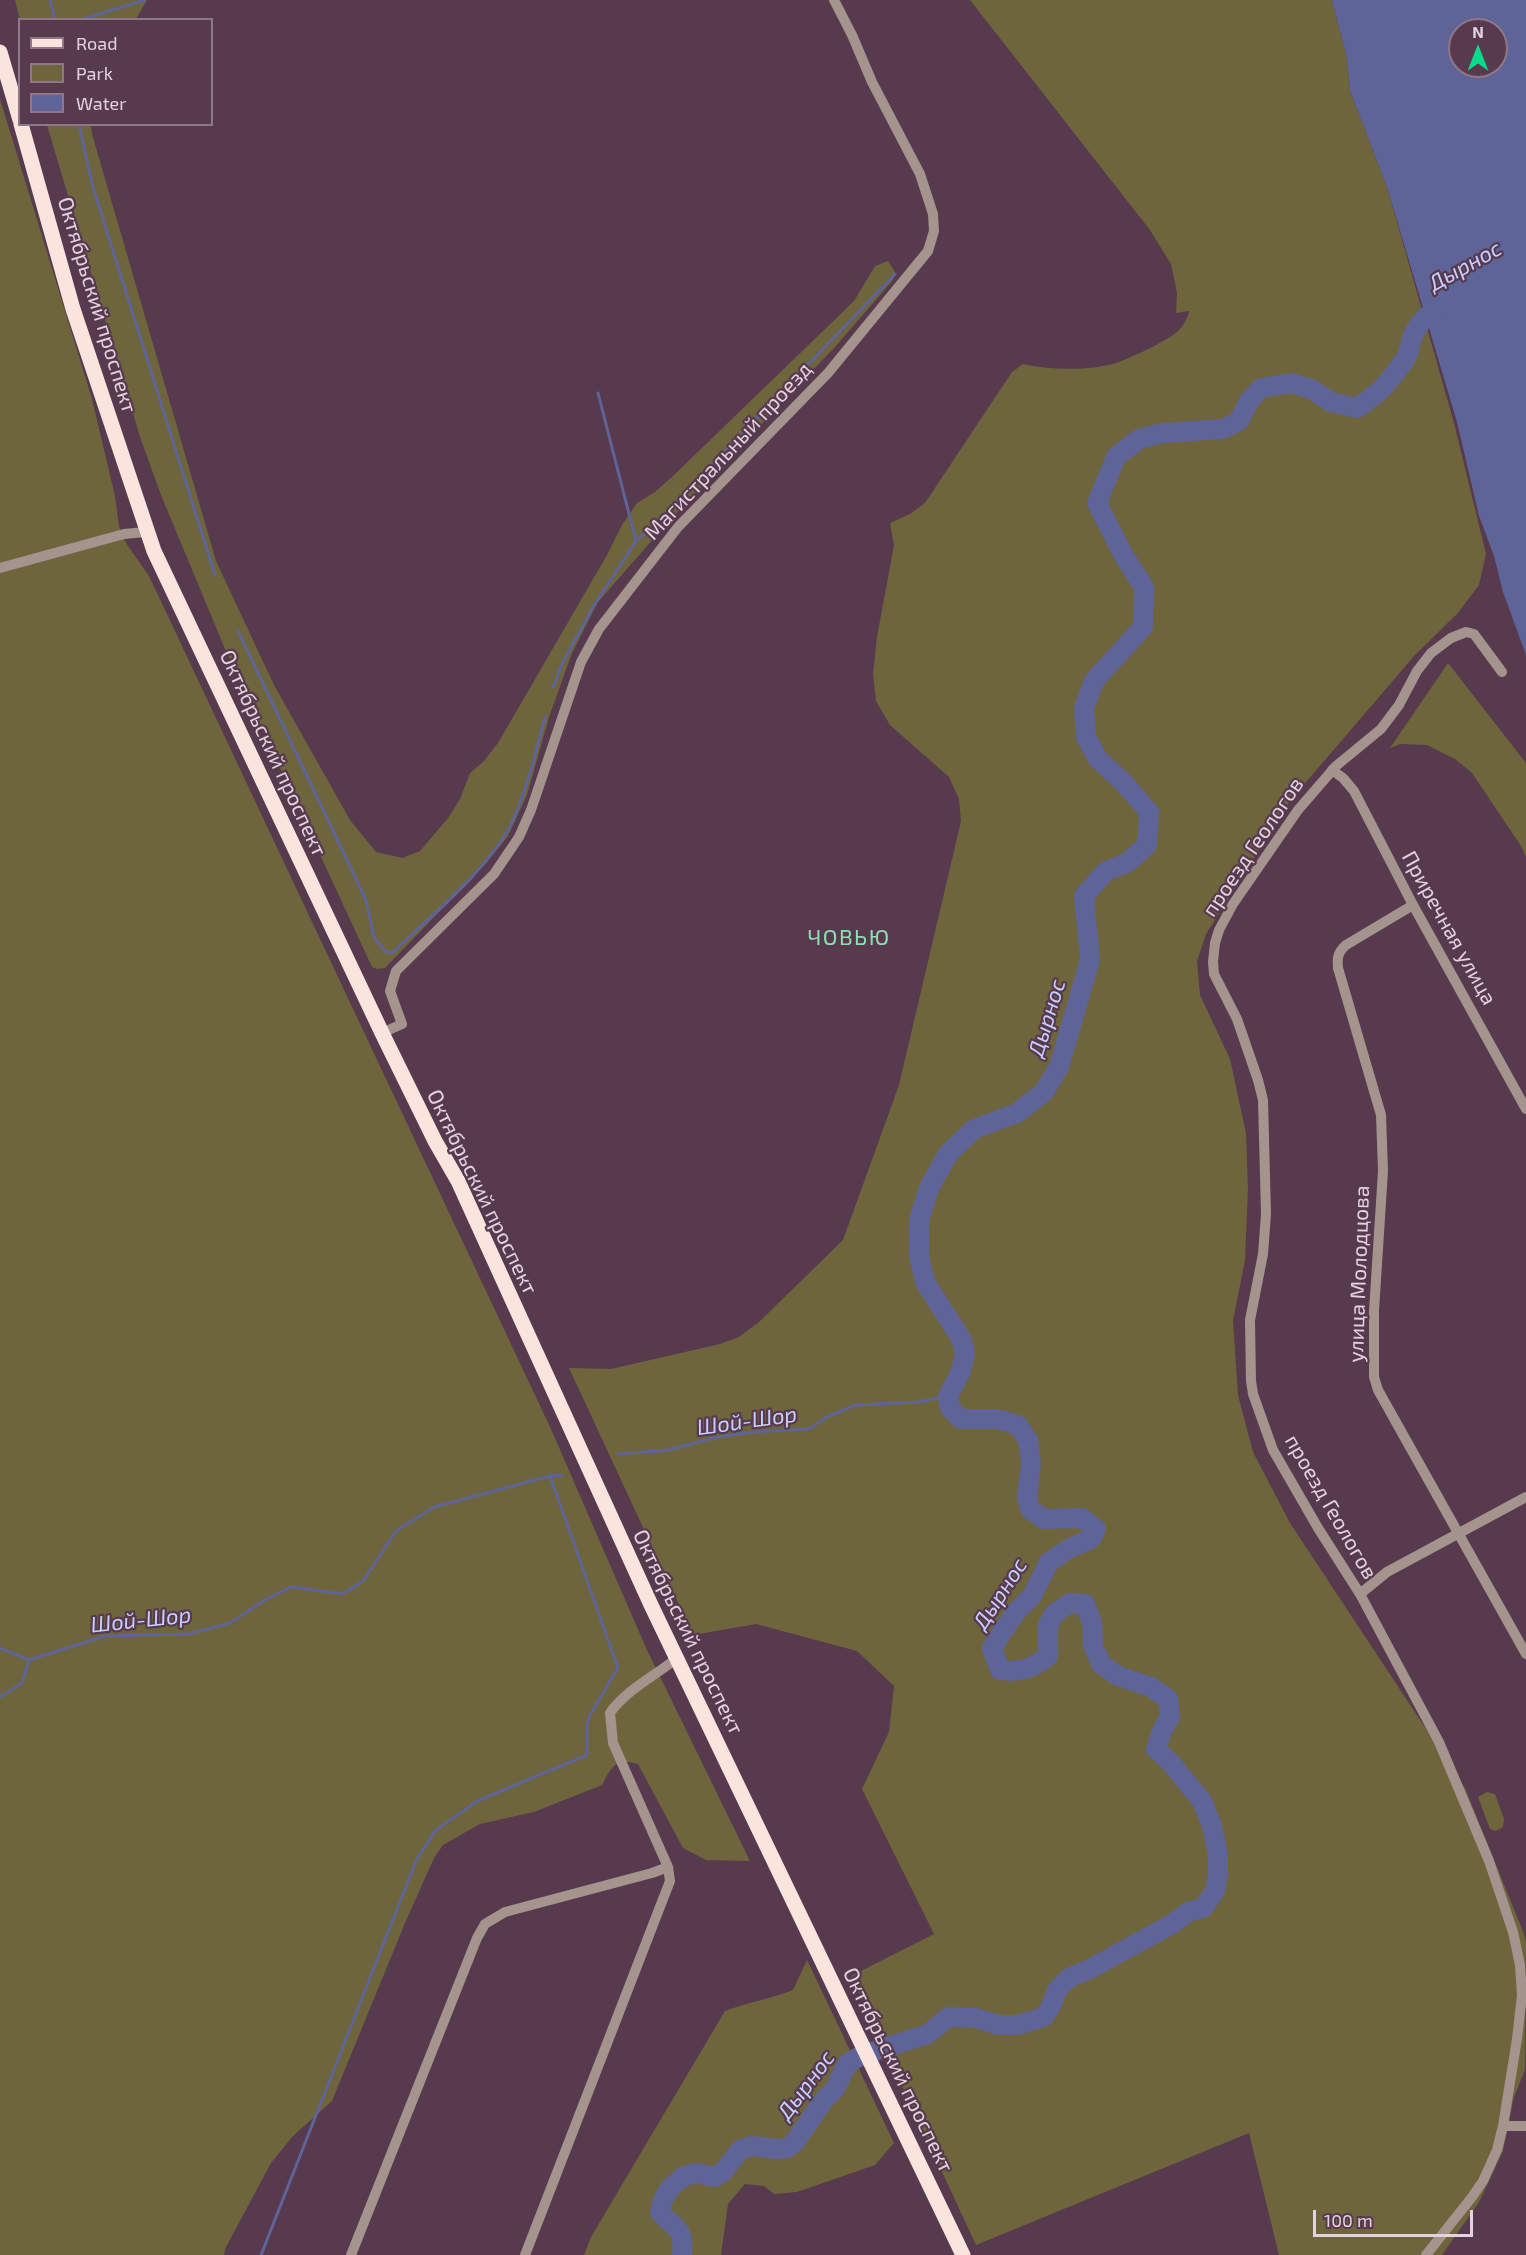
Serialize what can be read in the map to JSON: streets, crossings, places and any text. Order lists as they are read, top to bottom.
{
  "streets": {
    "main road": ["Октябрьский проспект"],
    "street": [
      "Магистральный проезд",
      "проезд Геологов",
      "Приречная улица",
      "улица Молодцова"
    ]
  },
  "crossings": [
    ["Октябрьский проспект", "Магистральный проезд"],
    ["проезд Геологов", "Приречная улица"],
    ["Приречная улица", "улица Молодцова"]
  ],
  "districts": ["ЧОВЬЮ"],
  "water": ["Дырнос", "Шой-Шор"],
  "legend": ["Road", "Park", "Water"],
  "scale_bar": "100 m",
  "north": "top"
}
